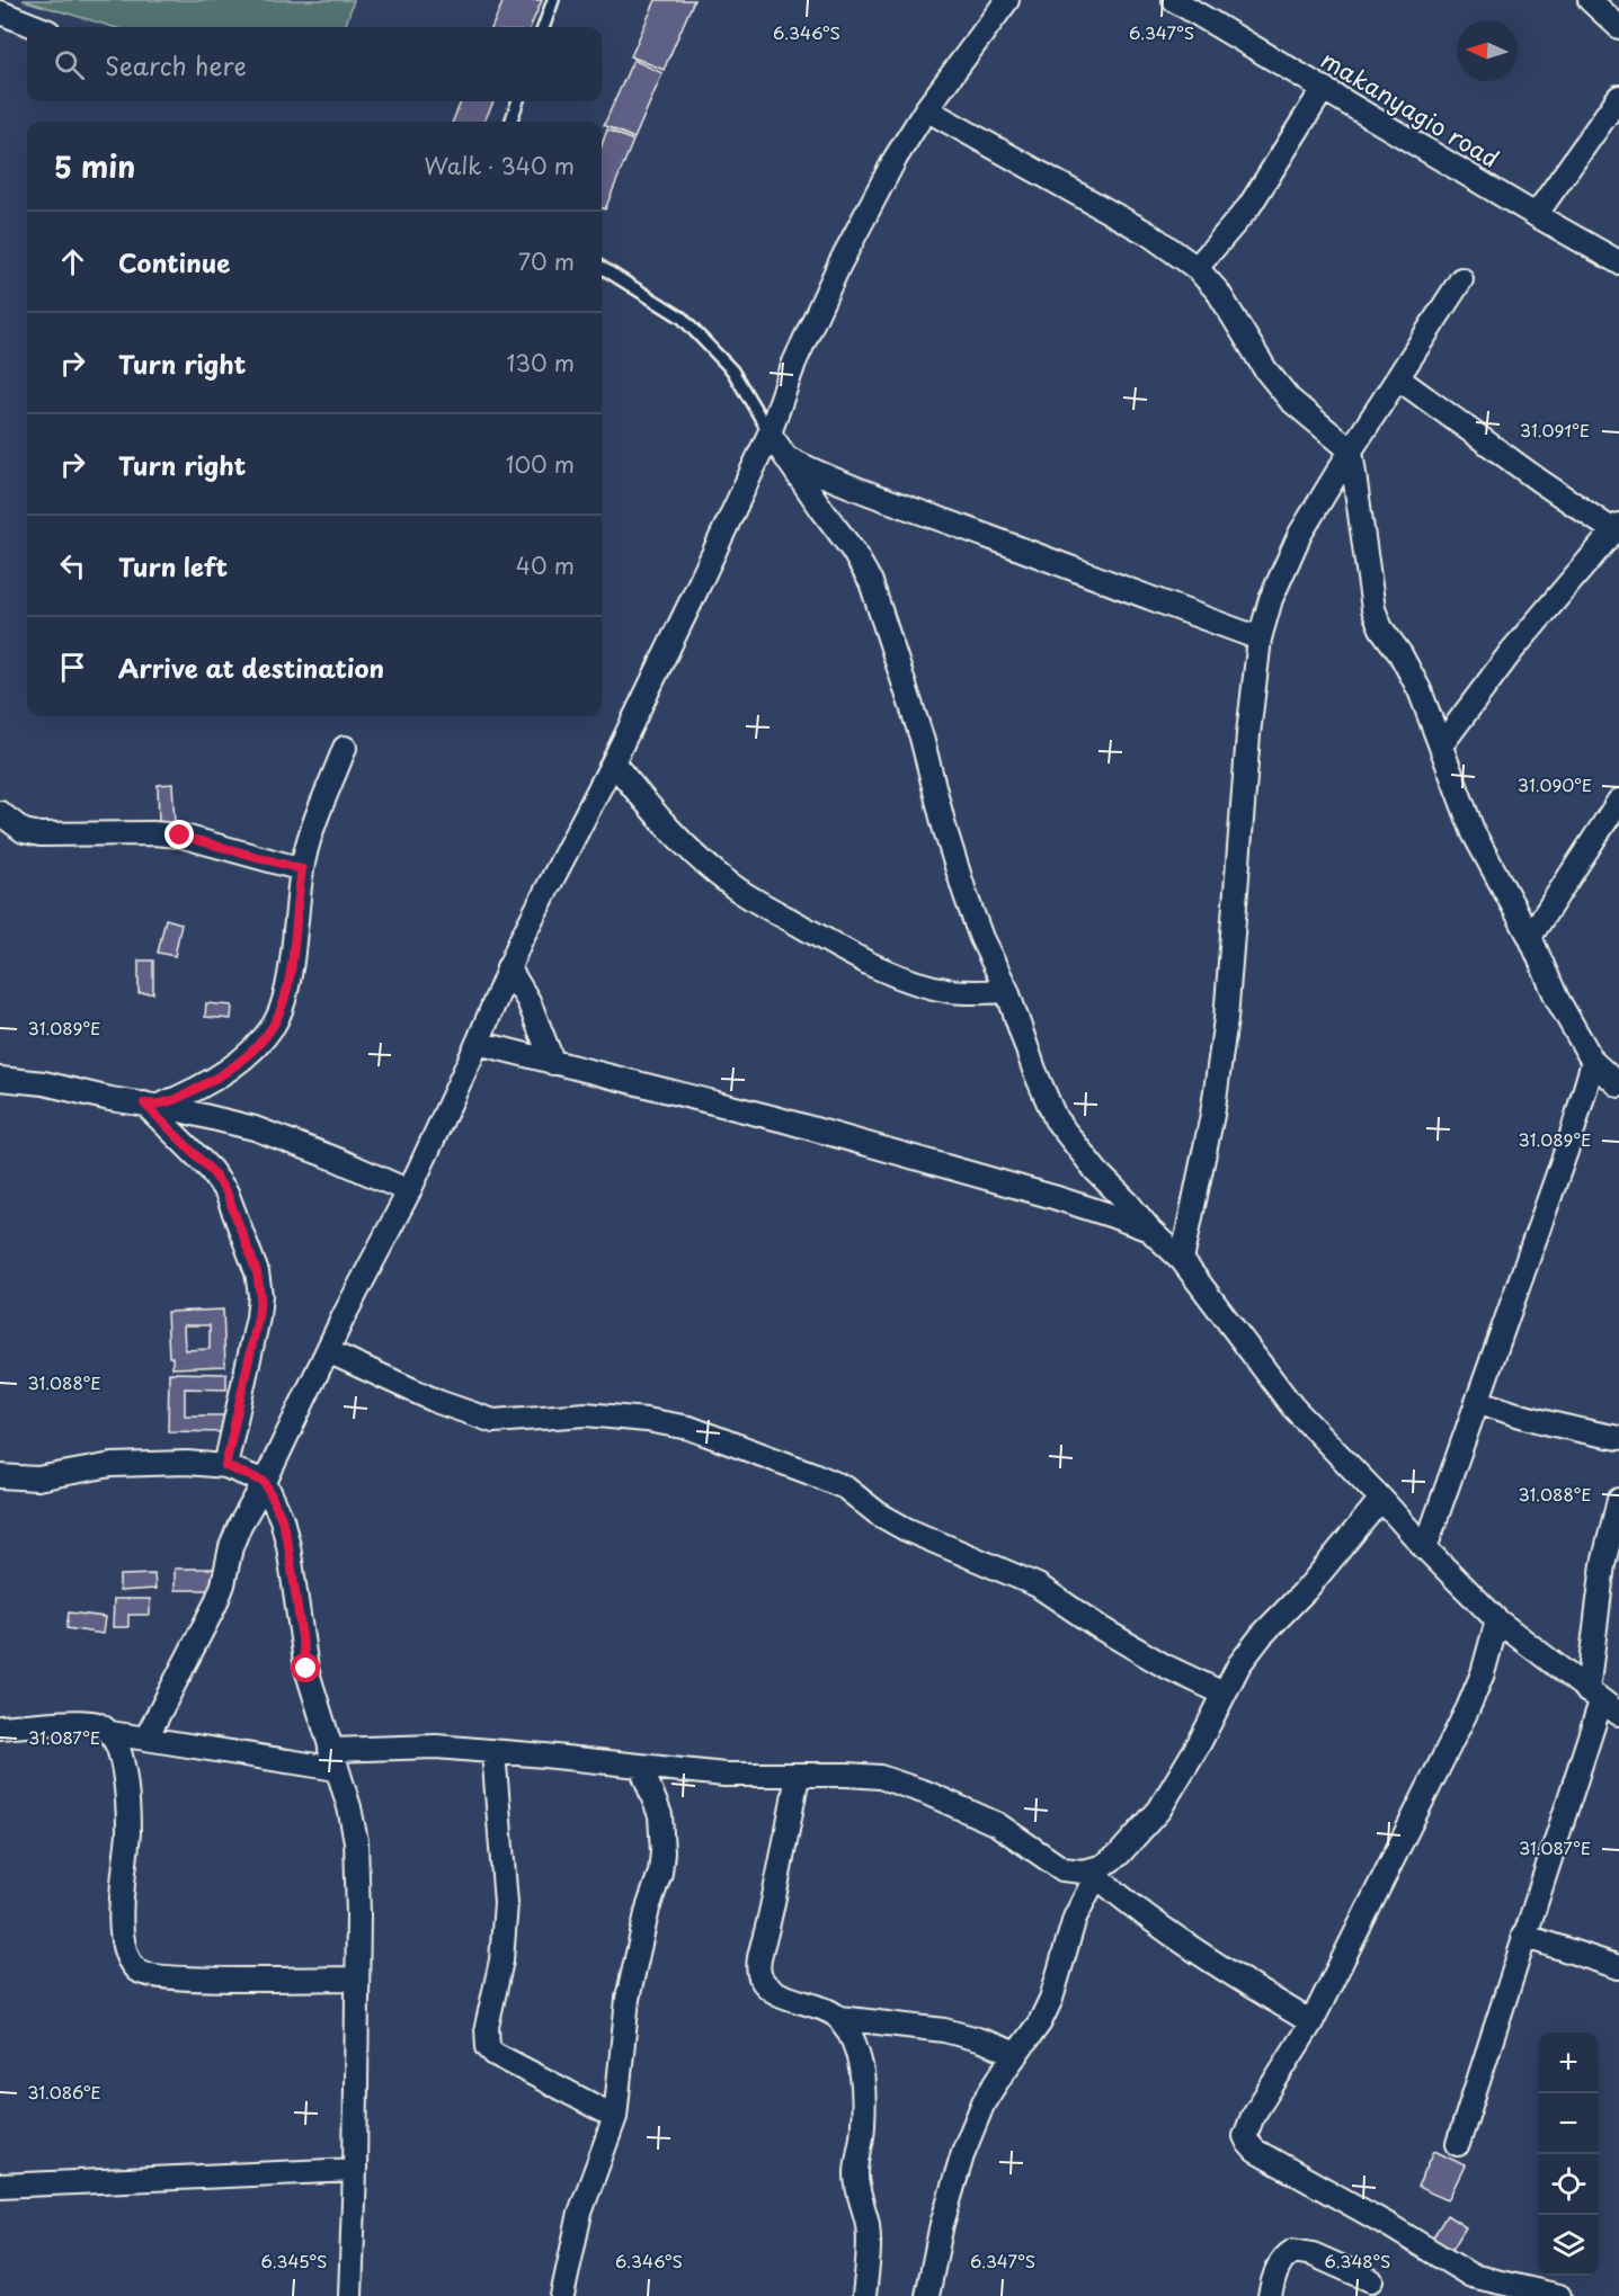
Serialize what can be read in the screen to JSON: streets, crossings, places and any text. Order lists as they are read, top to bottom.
{
  "streets": {
    "street": ["makanyagio road"]
  },
  "north": "left",
  "page": {
    "search": "Search here",
    "heading": ["5 min", "Walk · 340 m"],
    "list": [
      ["Continue", "70 m"],
      ["Turn right", "130 m"],
      ["Turn right", "100 m"],
      ["Turn left", "40 m"],
      "Arrive at destination"
    ],
    "map_buttons": ["+", "−"]
  },
  "coordinates": [
    "6.346°S",
    "6.347°S",
    "31.091°E",
    "31.090°E",
    "31.089°E",
    "31.088°E",
    "31.087°E",
    "31.086°E",
    "6.345°S",
    "6.348°S"
  ]
}
